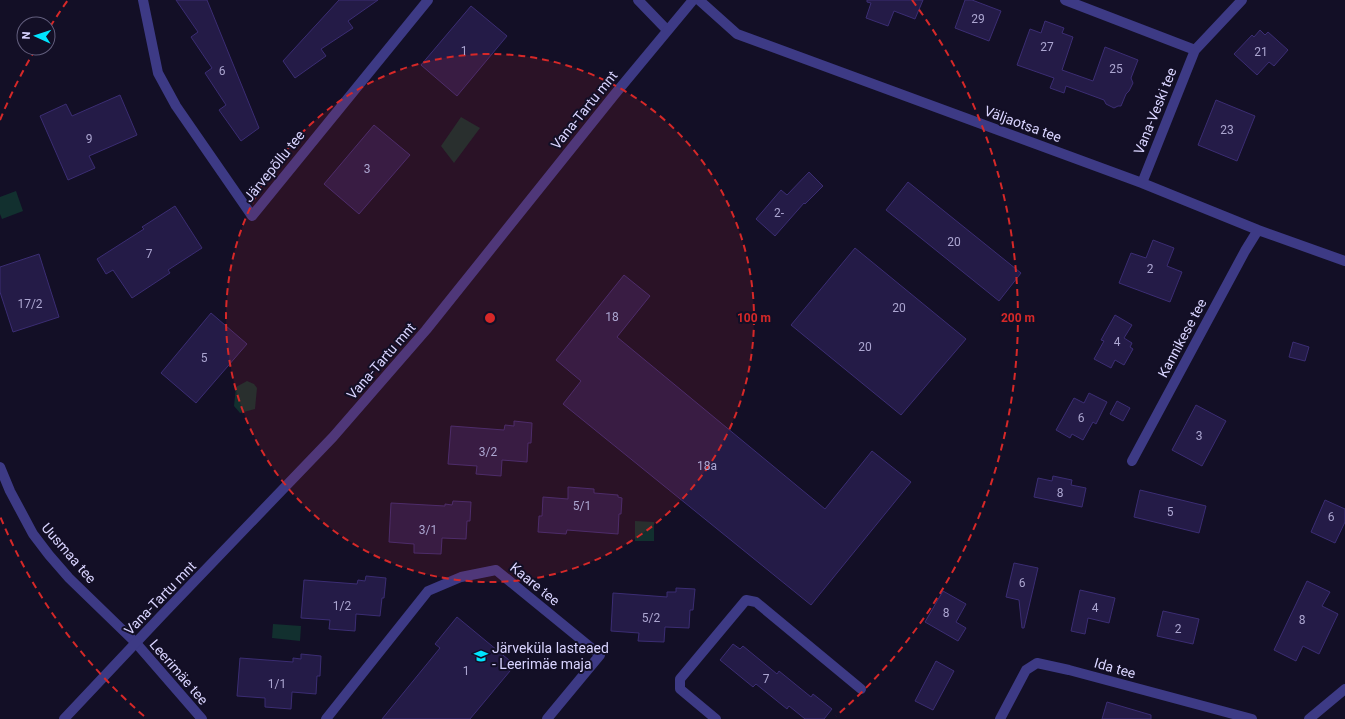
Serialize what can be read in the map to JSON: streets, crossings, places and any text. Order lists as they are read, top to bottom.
{
  "streets": {
    "street": [
      "Vana-Tartu mnt",
      "Vana-Veski tee",
      "Väljaotsa tee",
      "Järvepõllu tee",
      "Kannikese tee",
      "Uusmaa tee",
      "Kaare tee",
      "Ida tee",
      "Leerimäe tee"
    ]
  },
  "crossings": [
    ["Vana-Tartu mnt", "Uusmaa tee"],
    ["Vana-Tartu mnt", "Leerimäe tee"],
    ["Vana-Veski tee", "Väljaotsa tee"],
    ["Väljaotsa tee", "Kannikese tee"],
    ["Uusmaa tee", "Leerimäe tee"]
  ],
  "places": {
    "school or university": ["Järveküla lasteaed - Leerimäe maja"]
  },
  "house_numbers": [
    "29",
    "27",
    "1",
    "21",
    "25",
    "6",
    "23",
    "9",
    "3",
    "2-",
    "20",
    "7",
    "2",
    "17/2",
    "20",
    "18",
    "4",
    "20",
    "5",
    "6",
    "3",
    "3/2",
    "18a",
    "8",
    "5/1",
    "5",
    "6",
    "3/1",
    "6",
    "1/2",
    "4",
    "8",
    "5/2",
    "8",
    "2",
    "1",
    "7",
    "1/1"
  ],
  "north": "left",
  "rings": ["100 m", "200 m"]
}
